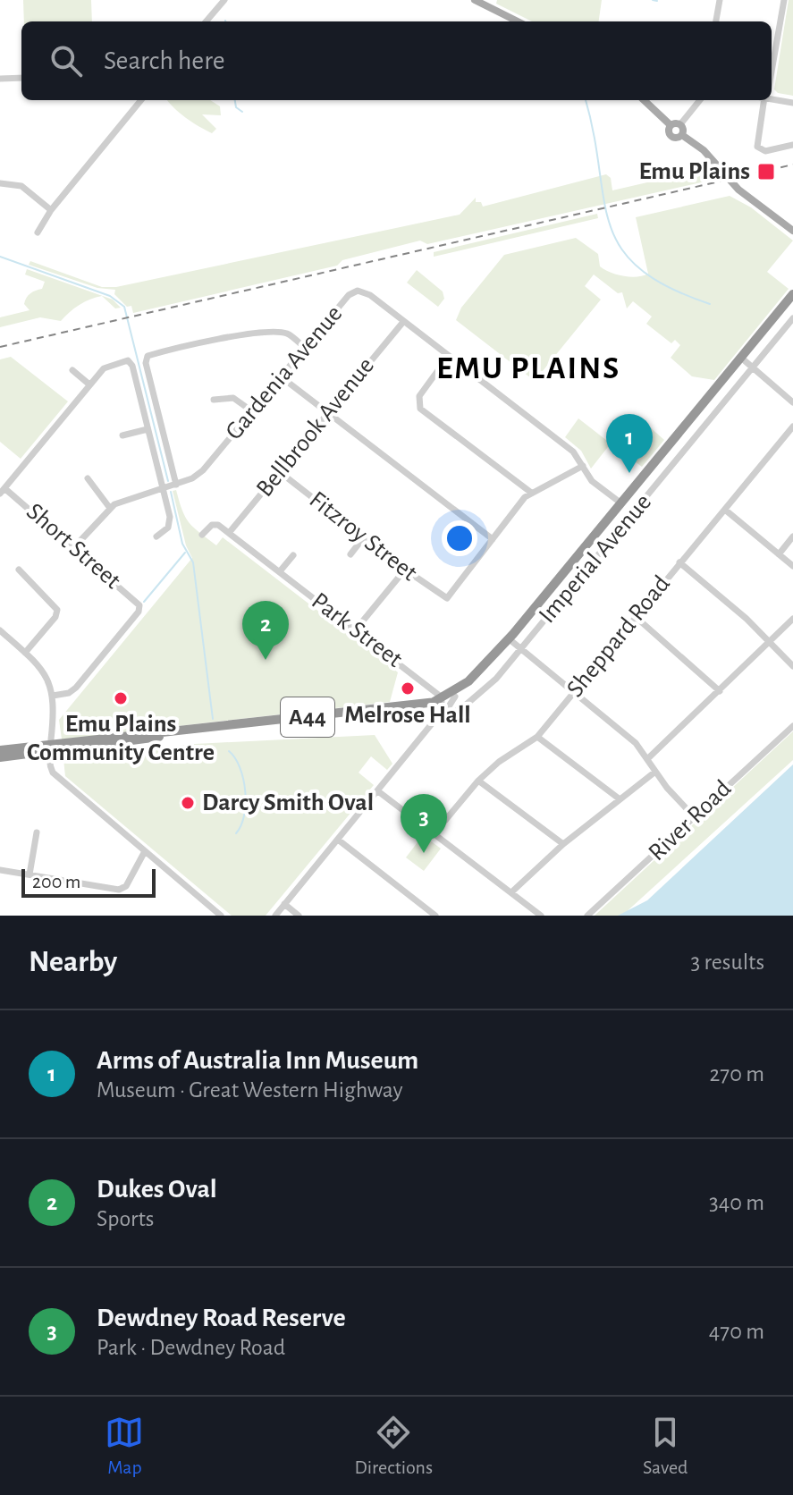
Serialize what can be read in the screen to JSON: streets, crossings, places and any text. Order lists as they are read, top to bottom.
{
  "streets": {
    "highway": ["A44"],
    "street": [
      "Gardenia Avenue",
      "Bellbrook Avenue",
      "Fitzroy Street",
      "Short Street",
      "Imperial Avenue",
      "Park Street",
      "Sheppard Road",
      "River Road"
    ]
  },
  "crossings": [
    ["Gardenia Avenue", "Bellbrook Avenue"],
    ["Gardenia Avenue", "Short Street"],
    ["Gardenia Avenue", "A44"],
    ["Bellbrook Avenue", "Fitzroy Street"],
    ["Bellbrook Avenue", "Park Street"],
    ["Park Street", "A44"]
  ],
  "districts": ["EMU PLAINS"],
  "places": {
    "transit": ["Emu Plains"],
    "other": ["Melrose Hall", "Emu Plains Community Centre", "Darcy Smith Oval"]
  },
  "scale_bar": "200 m",
  "page": {
    "search": "Search here",
    "pins": ["1", "2", "3"],
    "scale": "200 m",
    "heading": ["Nearby", "3 results"],
    "list": [
      {
        "mark": "1",
        "name": "Arms of Australia Inn Museum",
        "note": "Museum · Great Western Highway",
        "value": "270 m"
      },
      {
        "mark": "2",
        "name": "Dukes Oval",
        "note": "Sports",
        "value": "340 m"
      },
      {
        "mark": "3",
        "name": "Dewdney Road Reserve",
        "note": "Park · Dewdney Road",
        "value": "470 m"
      }
    ],
    "nav": ["Map", "Directions", "Saved"]
  }
}
